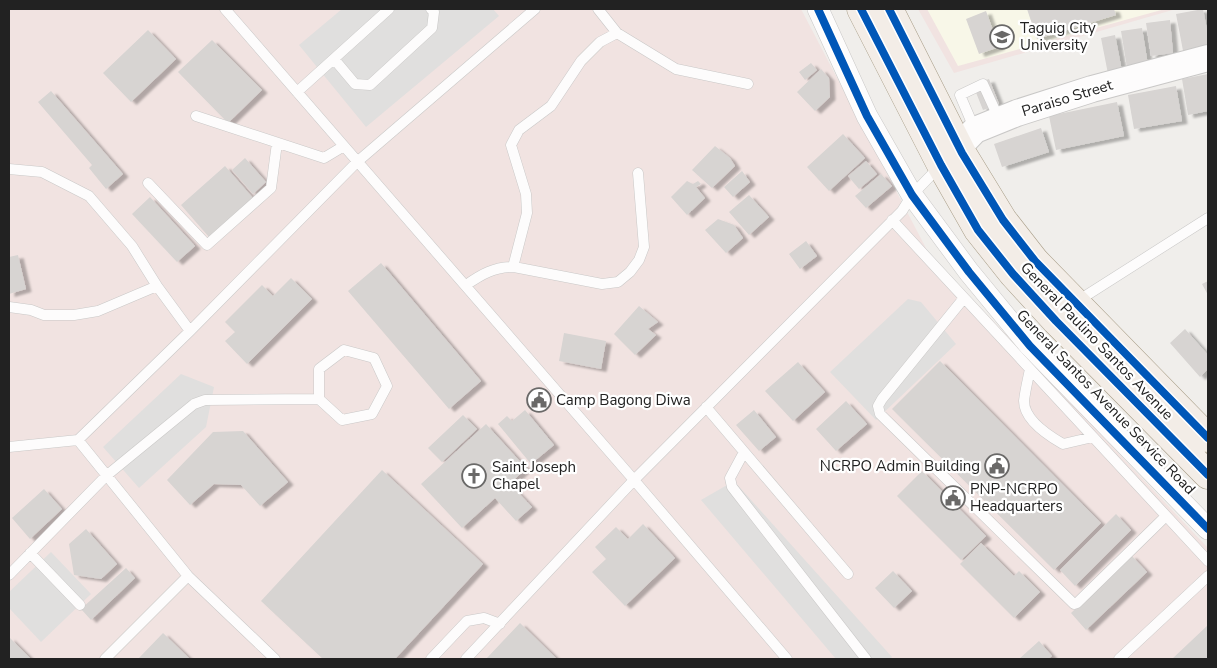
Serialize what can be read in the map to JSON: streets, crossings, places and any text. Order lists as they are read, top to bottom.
{
  "streets": {
    "main road": ["General Paulino Santos Avenue"],
    "street": ["Paraiso Street", "General Santos Avenue Service Road"]
  },
  "crossings": [
    ["Paraiso Street", "General Paulino Santos Avenue"]
  ],
  "places": {
    "school or university": ["Taguig City University"],
    "public building": ["Camp Bagong Diwa", "NCRPO Admin Building", "PNP-NCRPO Headquarters"],
    "church": ["Saint Joseph Chapel"]
  }
}
